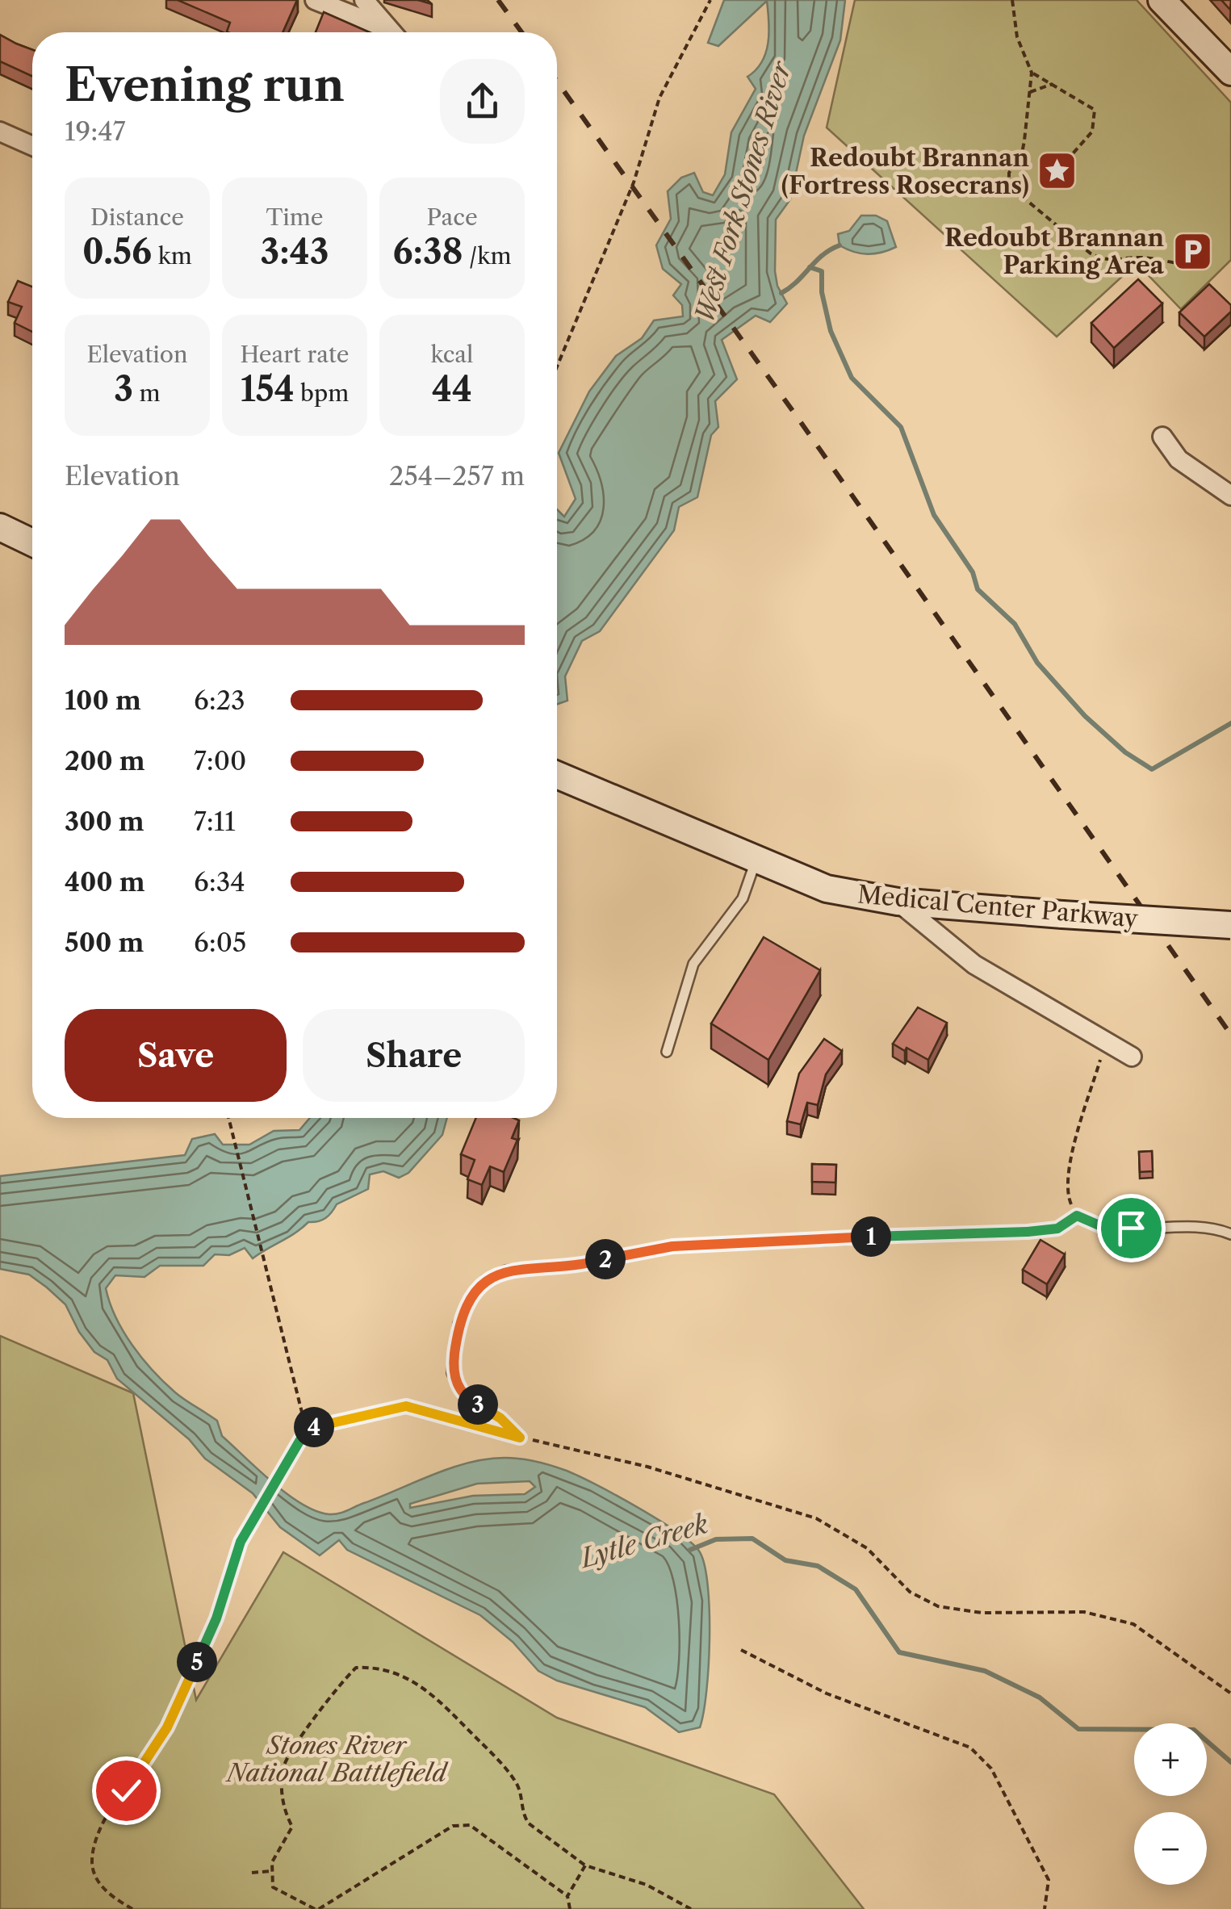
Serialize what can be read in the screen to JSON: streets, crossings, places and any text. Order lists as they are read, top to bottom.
{
  "streets": {
    "main road": ["Medical Center Parkway"]
  },
  "water": ["West Fork Stones River", "Lytle Creek"],
  "parks": ["Stones River National Battlefield"],
  "places": {
    "place": ["Redoubt Brannan (Fortress Rosecrans)"],
    "parking": ["Redoubt Brannan Parking Area"]
  },
  "page": {
    "heading": ["Evening run", "19:47"],
    "stats": [
      ["Distance", "0.56 km"],
      ["Time", "3:43"],
      ["Pace", "6:38 /km"],
      ["Elevation", "3 m"],
      ["Heart rate", "154 bpm"],
      ["kcal", "44"]
    ],
    "chart": ["Elevation", "254–257 m"],
    "list": [
      {
        "name": "100 m",
        "note": "6:23"
      },
      {
        "name": "200 m",
        "note": "7:00"
      },
      {
        "name": "300 m",
        "note": "7:11"
      },
      {
        "name": "400 m",
        "note": "6:34"
      },
      {
        "name": "500 m",
        "note": "6:05"
      }
    ],
    "buttons": ["Save", "Share"],
    "pins": [
      "1",
      "2",
      "3",
      "4",
      "5"
    ],
    "map_buttons": ["+", "−"]
  }
}
